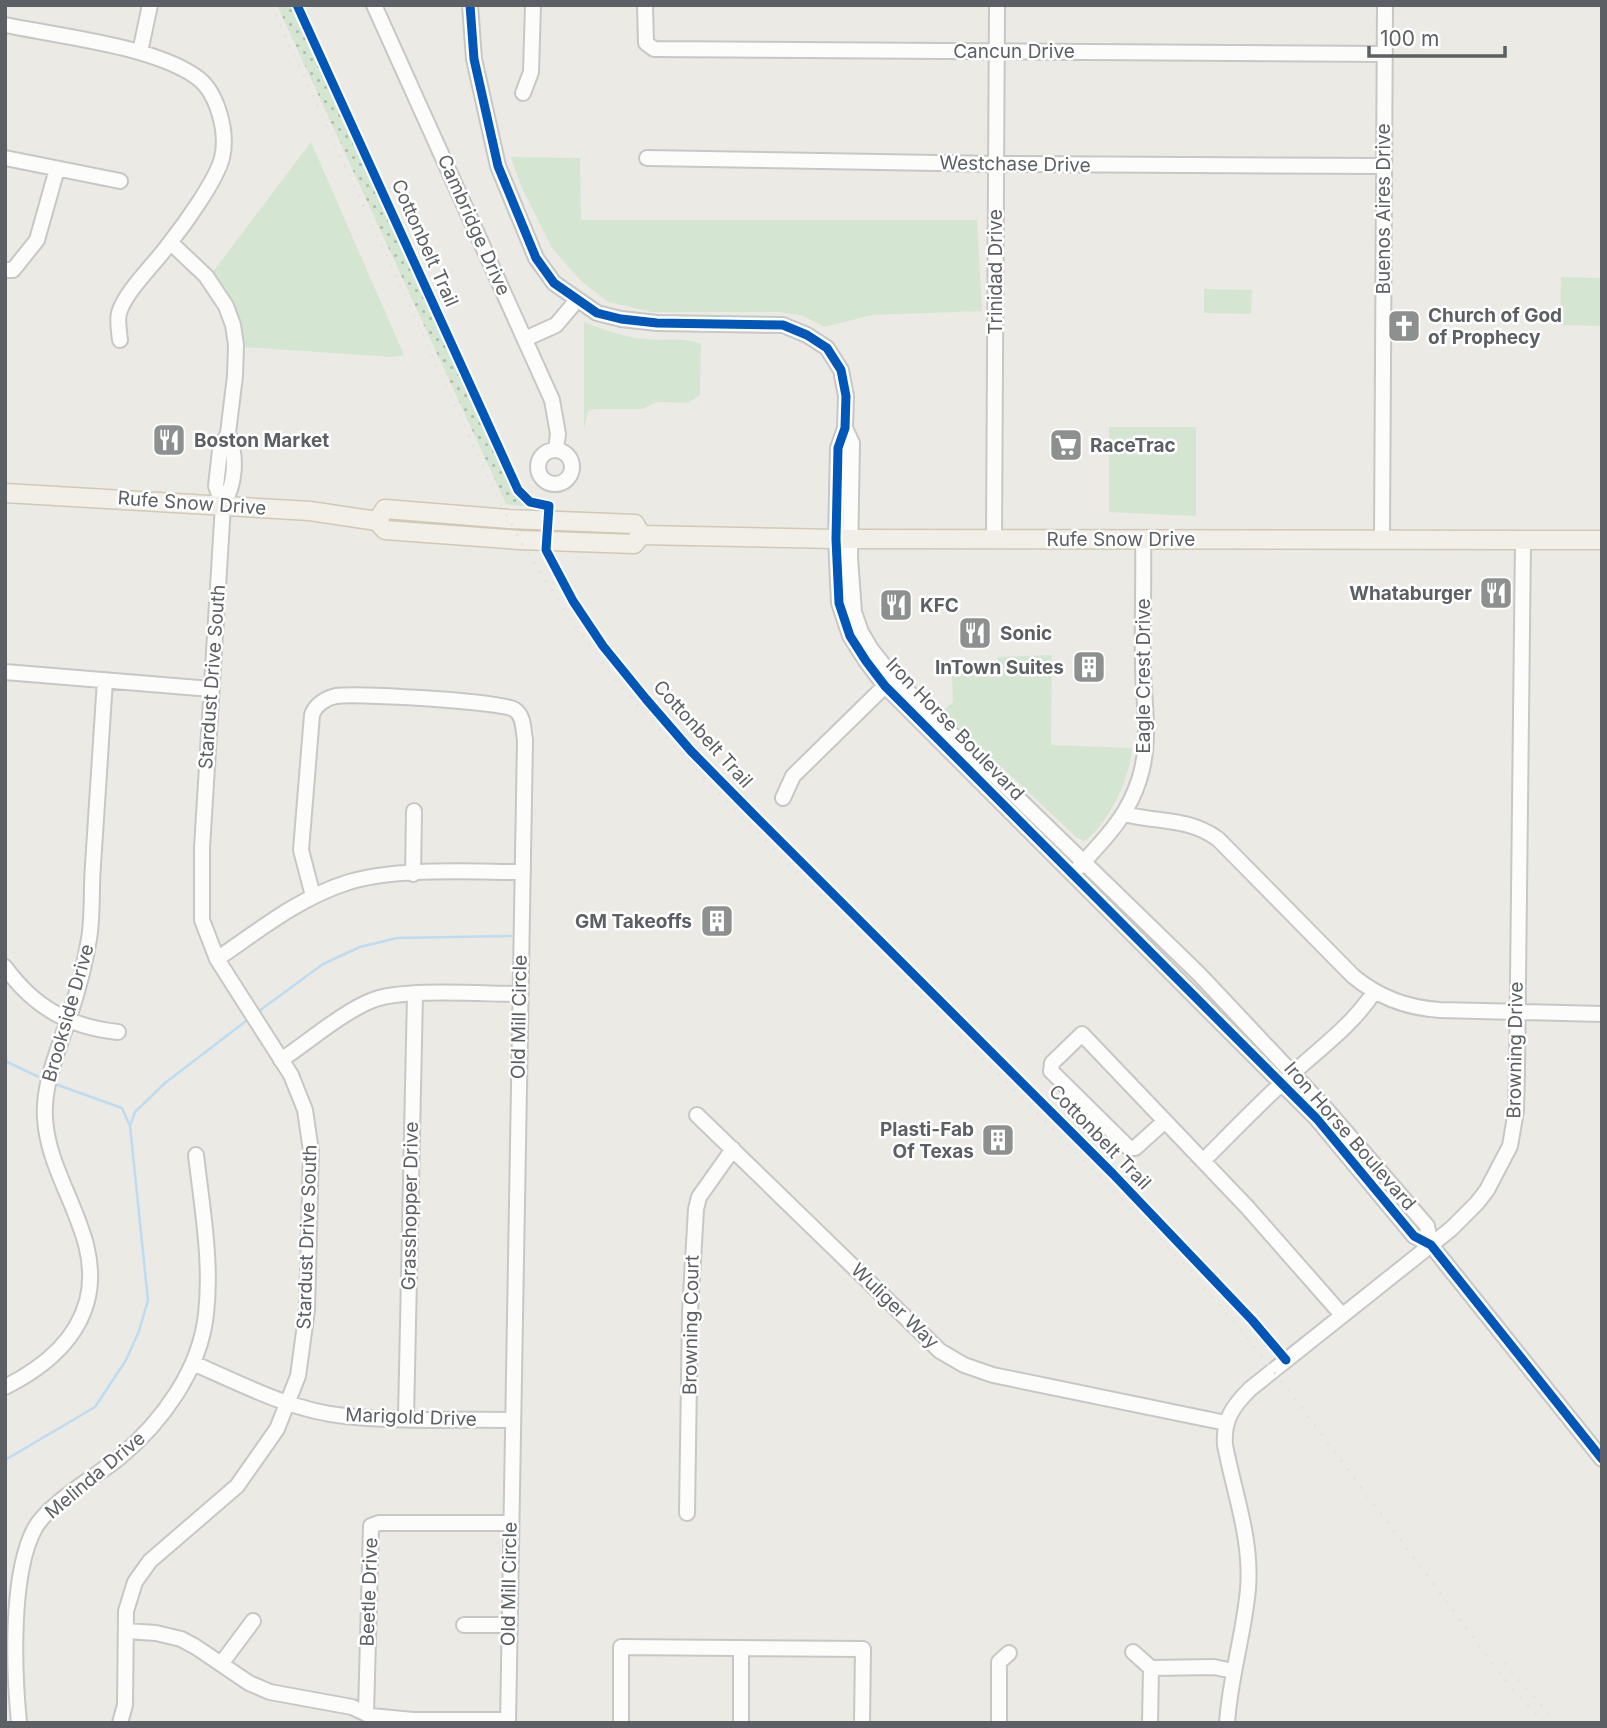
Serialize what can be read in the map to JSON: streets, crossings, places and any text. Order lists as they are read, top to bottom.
{
  "streets": {
    "main road": ["Rufe Snow Drive"],
    "street": [
      "Cancun Drive",
      "Westchase Drive",
      "Buenos Aires Drive",
      "Cambridge Drive",
      "Trinidad Drive",
      "Eagle Crest Drive",
      "Stardust Drive South",
      "Iron Horse Boulevard",
      "Brookside Drive",
      "Old Mill Circle",
      "Browning Drive",
      "Grasshopper Drive",
      "Wuliger Way",
      "Browning Court",
      "Marigold Drive",
      "Melinda Drive",
      "Beetle Drive"
    ],
    "cycle path": ["Cottonbelt Trail"]
  },
  "crossings": [
    ["Cancun Drive", "Buenos Aires Drive"],
    ["Cancun Drive", "Trinidad Drive"],
    ["Westchase Drive", "Buenos Aires Drive"],
    ["Westchase Drive", "Trinidad Drive"],
    ["Buenos Aires Drive", "Rufe Snow Drive"],
    ["Trinidad Drive", "Rufe Snow Drive"],
    ["Rufe Snow Drive", "Eagle Crest Drive"],
    ["Rufe Snow Drive", "Stardust Drive South"],
    ["Rufe Snow Drive", "Iron Horse Boulevard"],
    ["Rufe Snow Drive", "Browning Drive"],
    ["Eagle Crest Drive", "Iron Horse Boulevard"],
    ["Stardust Drive South", "Marigold Drive"],
    ["Iron Horse Boulevard", "Browning Drive"],
    ["Old Mill Circle", "Marigold Drive"],
    ["Old Mill Circle", "Beetle Drive"],
    ["Browning Drive", "Wuliger Way"],
    ["Grasshopper Drive", "Marigold Drive"],
    ["Wuliger Way", "Browning Court"],
    ["Marigold Drive", "Melinda Drive"]
  ],
  "places": {
    "church": ["Church of God of Prophecy"],
    "restaurant": [
      "Boston Market",
      "Whataburger",
      "KFC",
      "Sonic"
    ],
    "supermarket": ["RaceTrac"],
    "building": ["InTown Suites", "GM Takeoffs", "Plasti-Fab Of Texas"]
  },
  "scale_bar": "100 m"
}
